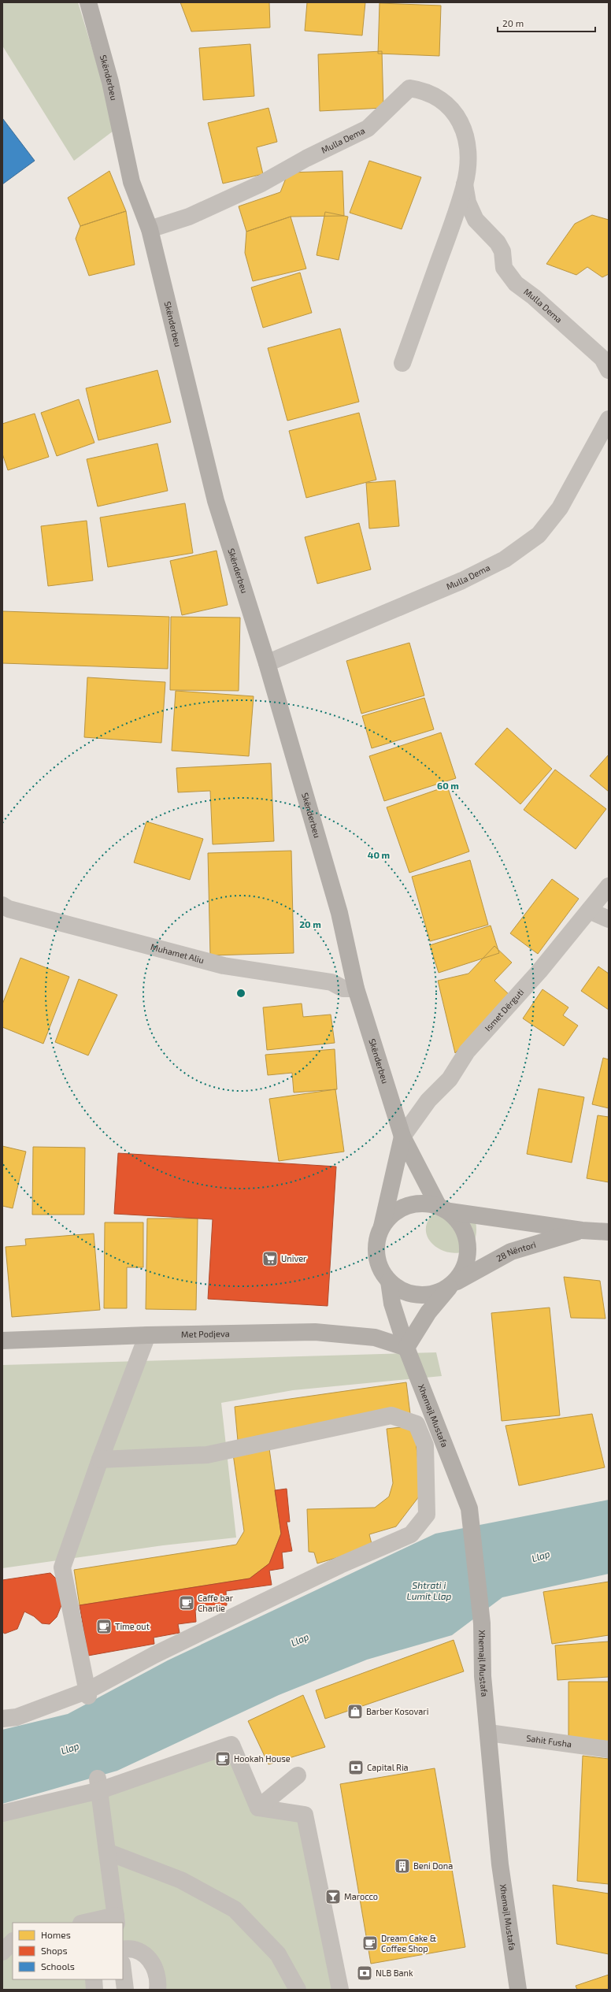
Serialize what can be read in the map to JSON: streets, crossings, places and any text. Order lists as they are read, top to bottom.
{
  "streets": {
    "main road": [
      "Skënderbeu",
      "28 Nëntori",
      "Met Podjeva",
      "Xhemajl Mustafa"
    ],
    "street": [
      "Mulla Dema",
      "Muhamet Aliu",
      "Ismet Dërguti",
      "Sahit Fusha"
    ]
  },
  "crossings": [
    ["Skënderbeu", "Mulla Dema"],
    ["Skënderbeu", "Muhamet Aliu"],
    ["Skënderbeu", "Ismet Dërguti"],
    ["Skënderbeu", "28 Nëntori"],
    ["Skënderbeu", "Xhemajl Mustafa"],
    ["28 Nëntori", "Xhemajl Mustafa"],
    ["Met Podjeva", "Xhemajl Mustafa"],
    ["Xhemajl Mustafa", "Sahit Fusha"]
  ],
  "water": ["Llap", "Shtrati i Lumit Llap"],
  "places": {
    "supermarket": ["Univer"],
    "cafe": [
      "Caffe bar Charlie",
      "Time out",
      "Hookah House",
      "Dream Cake & Coffee Shop"
    ],
    "shop": ["Barber Kosovari"],
    "bank": ["Capital Ria", "NLB Bank"],
    "building": ["Beni Dona"],
    "bar": ["Marocco"]
  },
  "legend": ["Homes", "Shops", "Schools"],
  "scale_bar": "20 m",
  "rings": ["60 m", "40 m", "20 m"]
}
